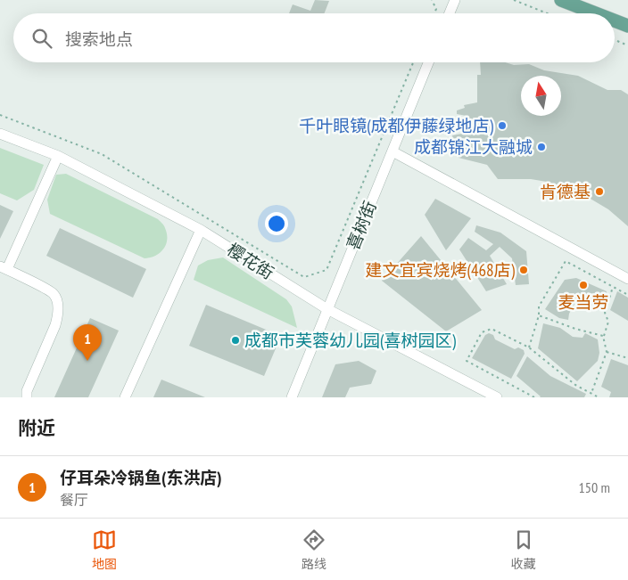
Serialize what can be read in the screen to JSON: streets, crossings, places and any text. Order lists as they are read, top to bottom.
{
  "streets": {
    "street": ["喜树街", "樱花街"]
  },
  "crossings": [
    ["喜树街", "樱花街"]
  ],
  "places": [
    "千叶眼镜(成都伊藤绿地店)",
    "成都锦江大融城",
    "肯德基",
    "建文宜宾烧烤(468店)",
    "麦当劳",
    "成都市芙蓉幼儿园(喜树园区)"
  ],
  "north": "top",
  "page": {
    "search": "搜索地点",
    "pins": "1",
    "heading": "附近",
    "list": [
      {
        "mark": "1",
        "name": "仔耳朵冷锅鱼(东洪店)",
        "note": "餐厅",
        "value": "150 m"
      }
    ],
    "nav": ["地图", "路线", "收藏"]
  }
}
